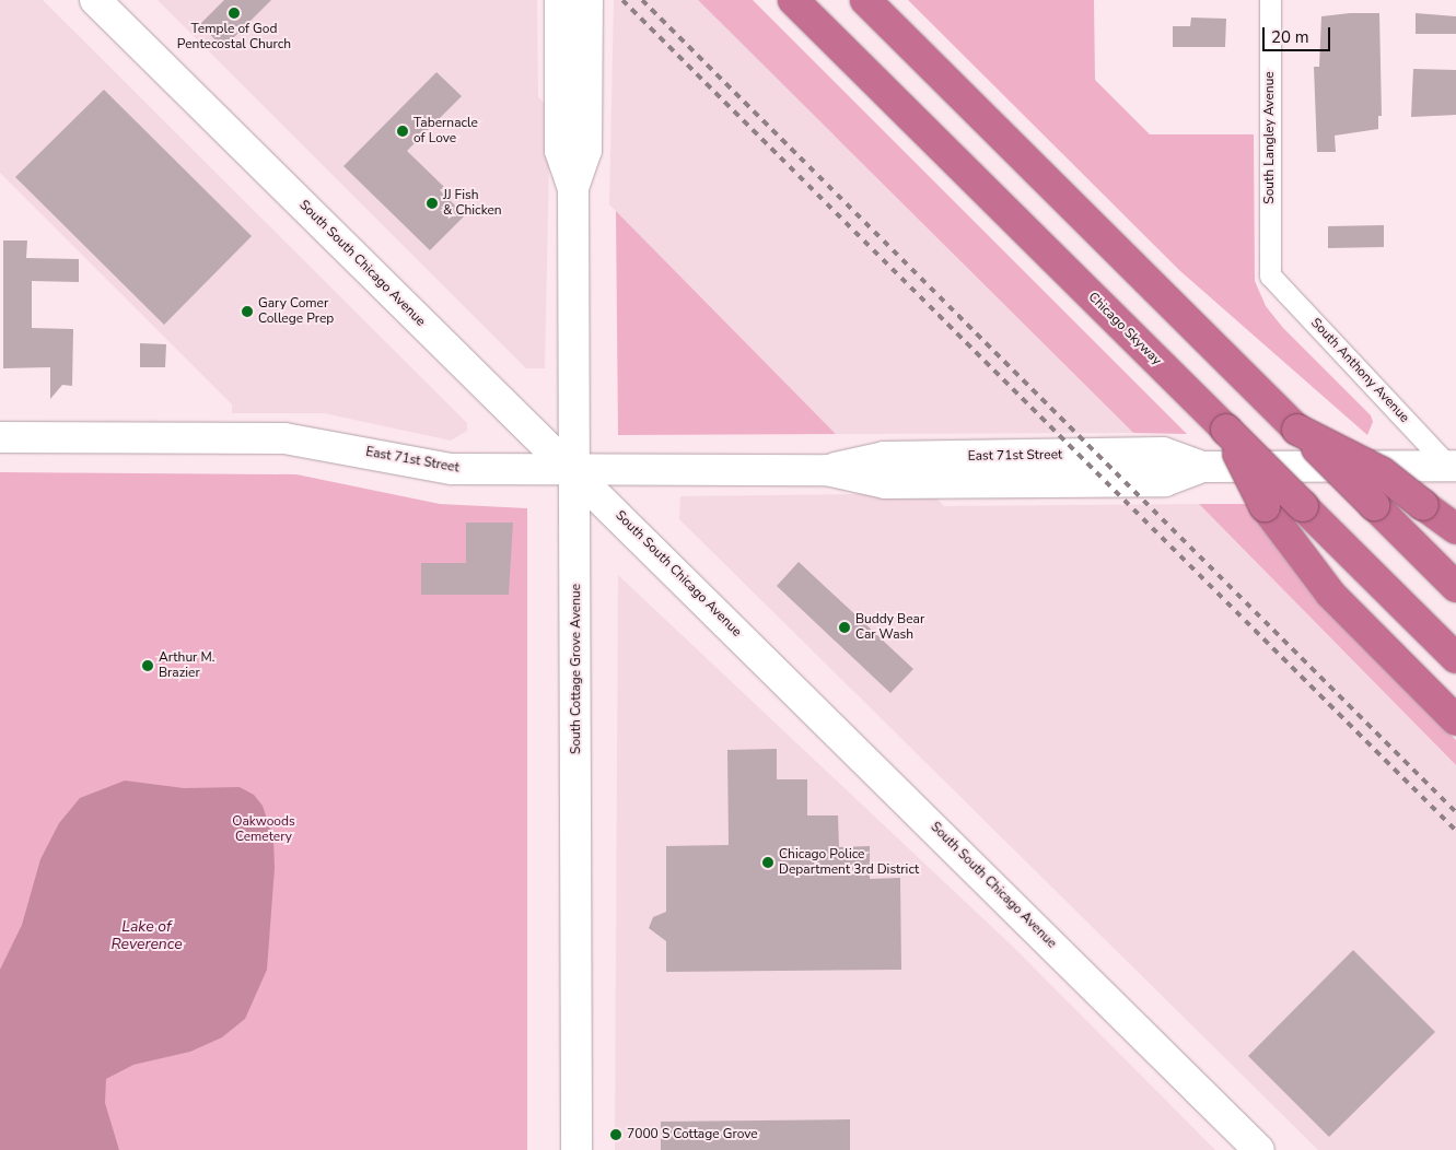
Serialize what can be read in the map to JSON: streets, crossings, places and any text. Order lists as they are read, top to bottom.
{
  "streets": {
    "highway": ["Chicago Skyway"],
    "main road": ["South South Chicago Avenue", "East 71st Street", "South Cottage Grove Avenue"],
    "street": ["South Langley Avenue", "South Anthony Avenue"]
  },
  "crossings": [
    ["South Langley Avenue", "South Anthony Avenue"],
    ["South South Chicago Avenue", "East 71st Street"],
    ["South South Chicago Avenue", "South Cottage Grove Avenue"],
    ["South Anthony Avenue", "East 71st Street"],
    ["East 71st Street", "South Cottage Grove Avenue"]
  ],
  "water": ["Lake of Reverence"],
  "parks": ["Oakwoods Cemetery"],
  "places": [
    "Temple of God Pentecostal Church",
    "Tabernacle of Love",
    "JJ Fish & Chicken",
    "Gary Comer College Prep",
    "Buddy Bear Car Wash",
    "Arthur M. Brazier",
    "Chicago Police Department 3rd District",
    "7000 S Cottage Grove"
  ],
  "scale_bar": "20 m"
}
